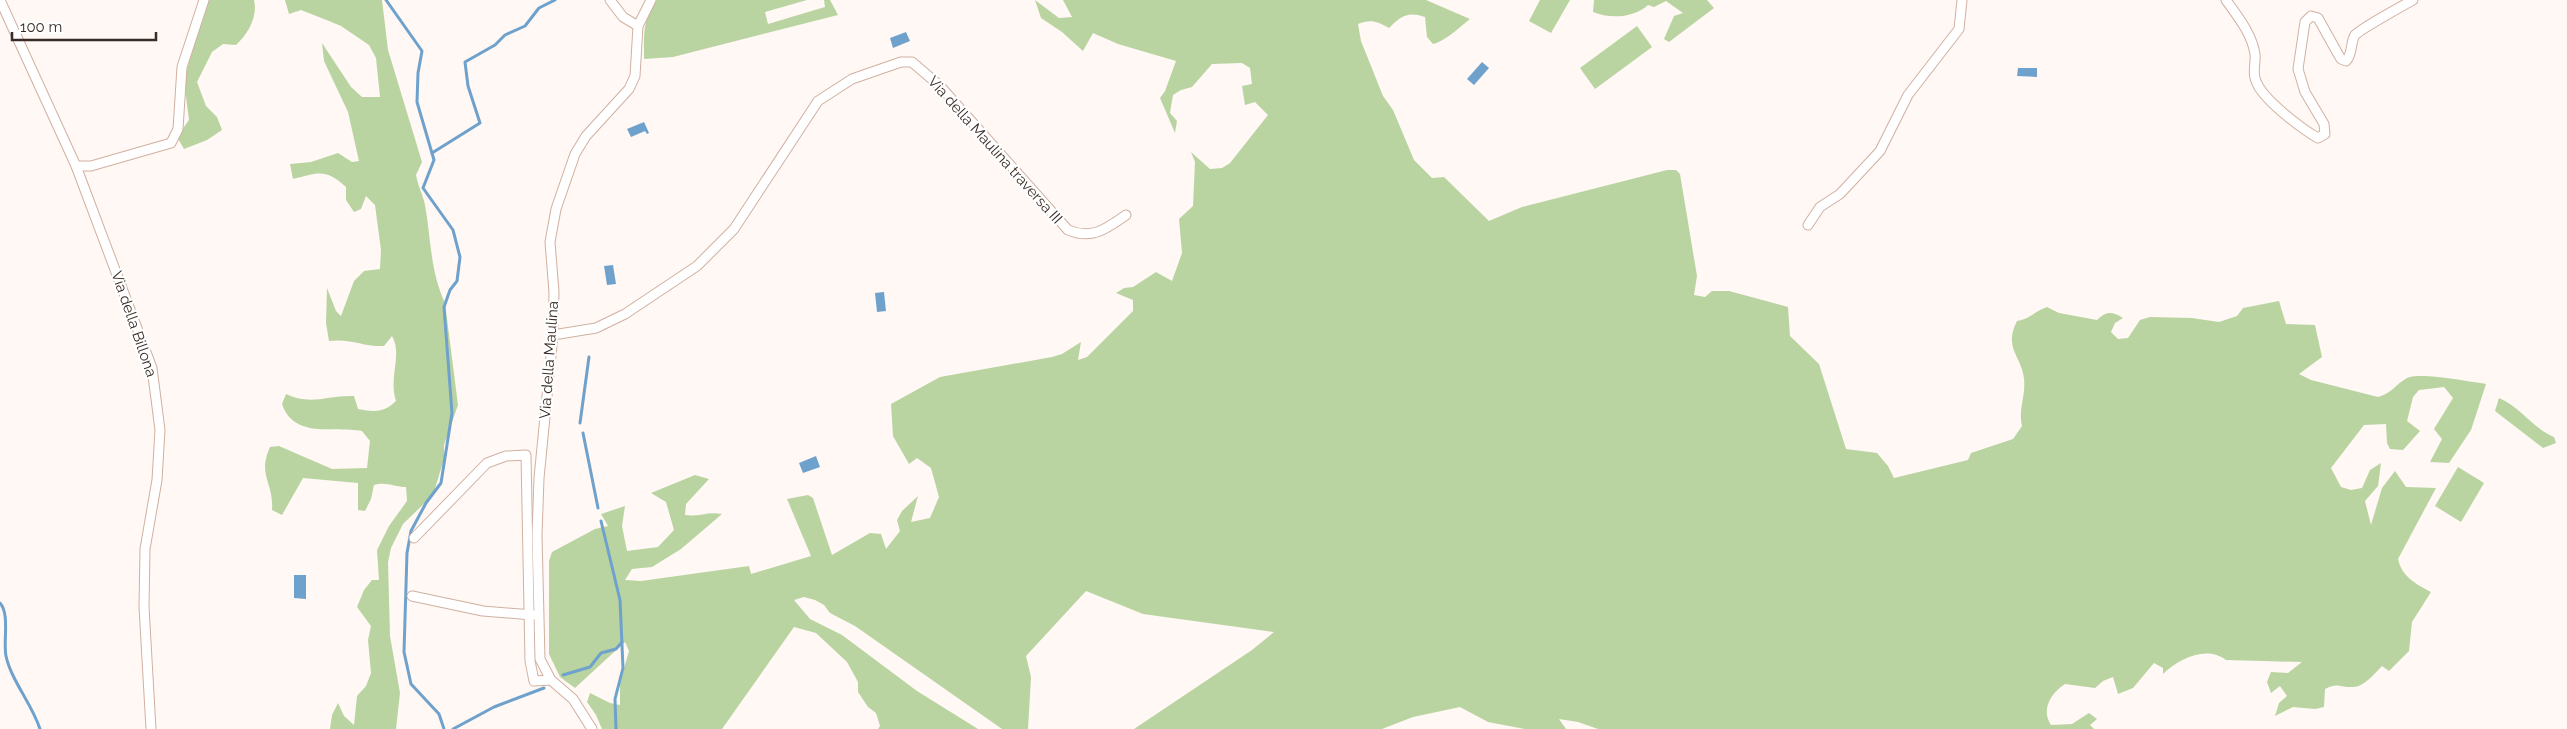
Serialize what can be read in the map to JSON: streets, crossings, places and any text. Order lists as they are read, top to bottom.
{
  "streets": {
    "street": ["Via della Maulina traversa III", "Via della Billona", "Via della Maulina"]
  },
  "crossings": [
    ["Via della Maulina traversa III", "Via della Maulina"]
  ],
  "scale_bar": "100 m"
}
